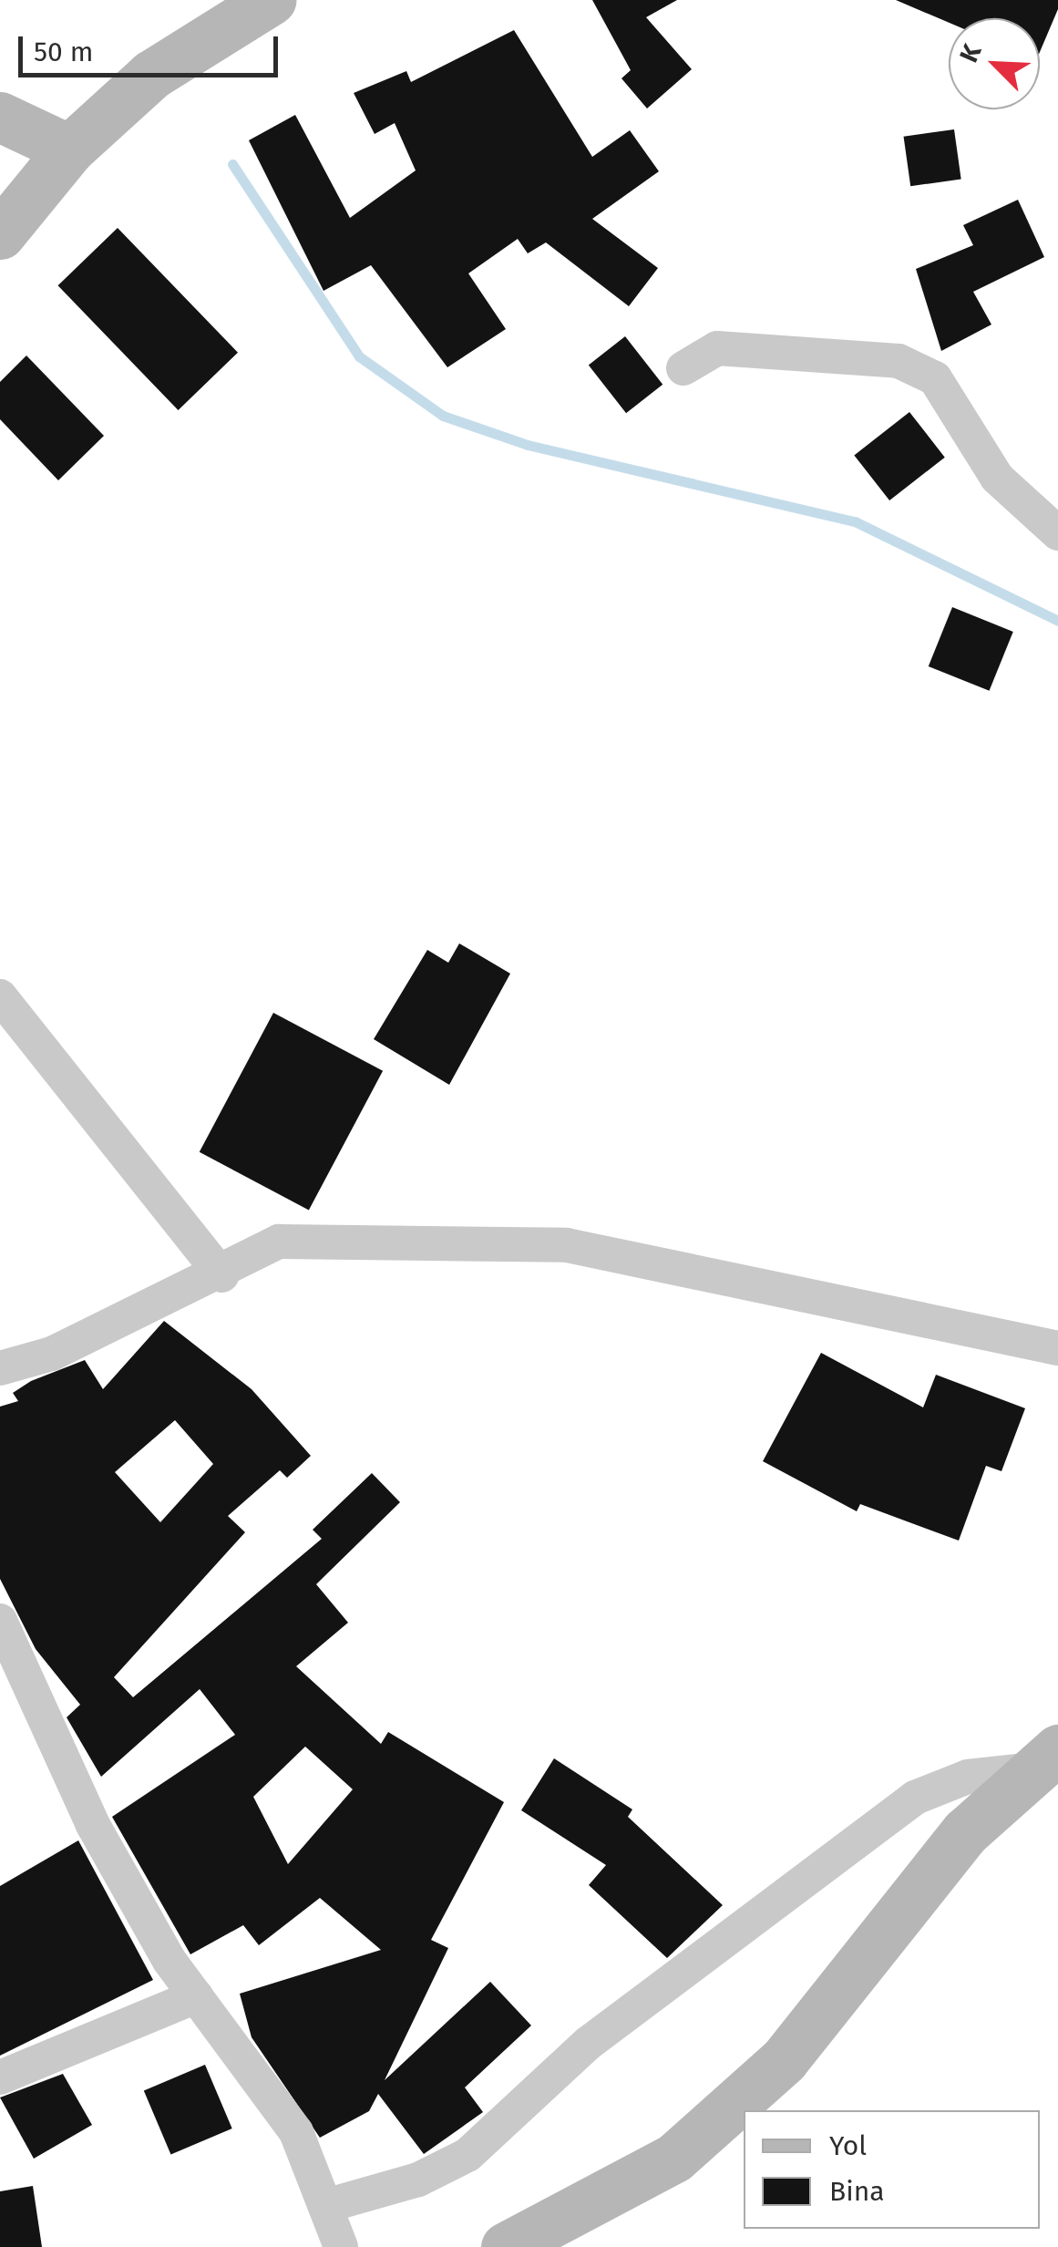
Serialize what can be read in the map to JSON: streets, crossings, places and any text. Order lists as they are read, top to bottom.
{
  "legend": ["Yol", "Bina"],
  "scale_bar": "50 m",
  "north": "top left"
}
